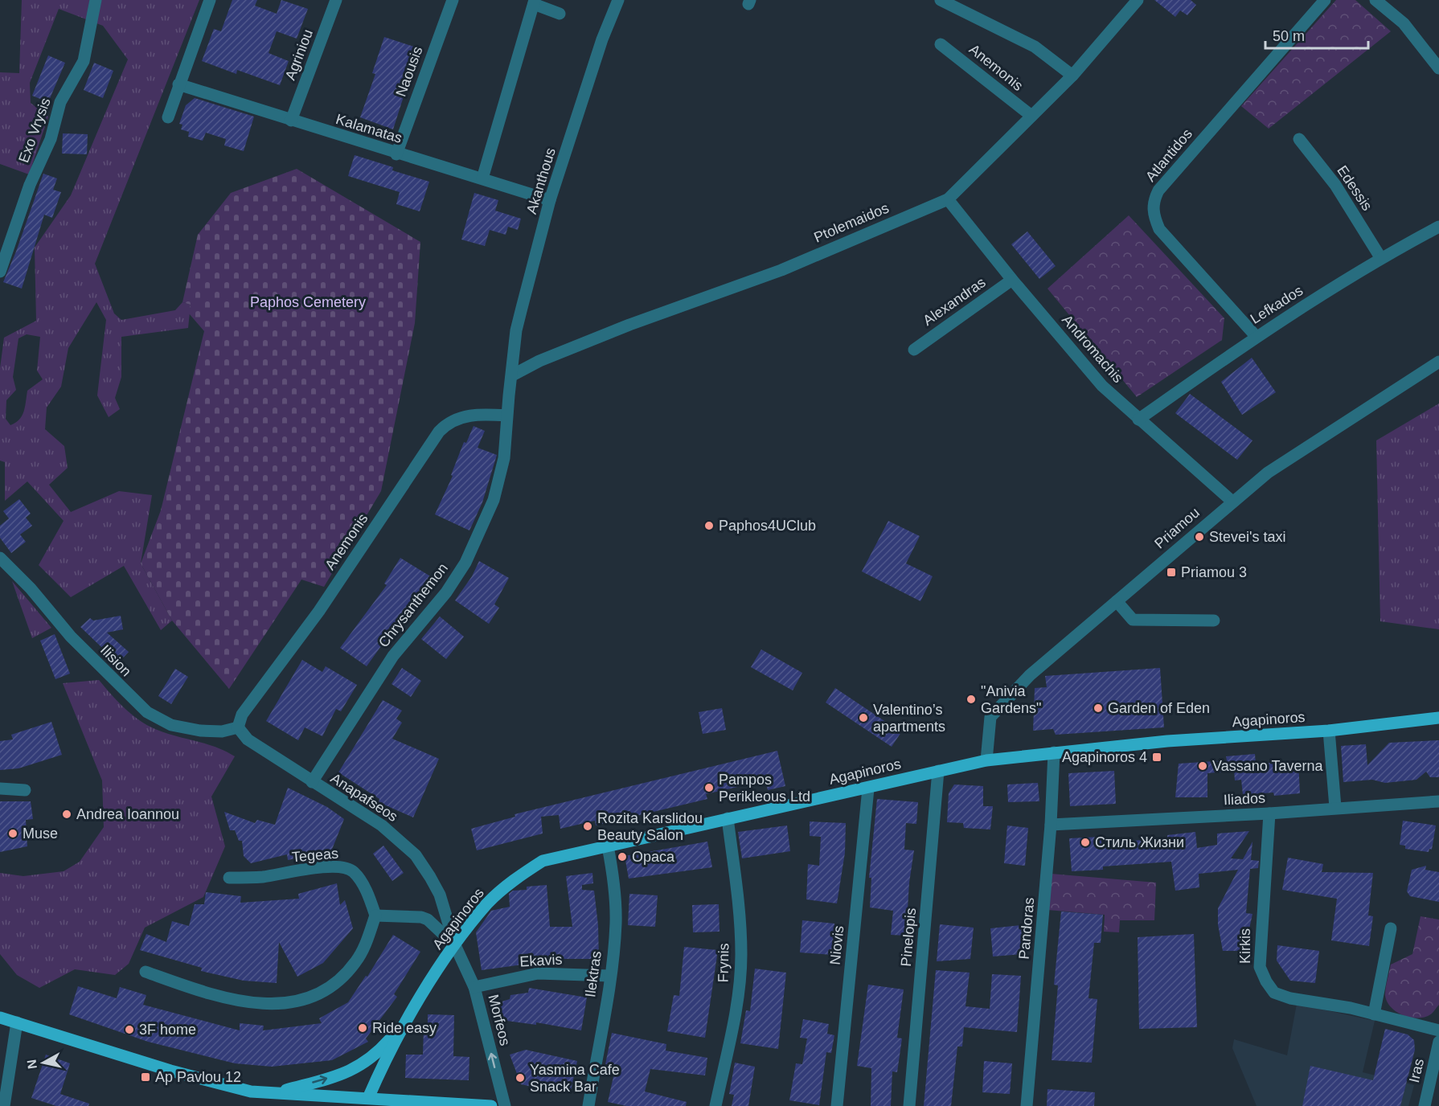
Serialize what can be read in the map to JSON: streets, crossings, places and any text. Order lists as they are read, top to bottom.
{
  "streets": {
    "main road": ["Agapinoros"],
    "street": [
      "Agriniou",
      "Anemonis",
      "Naousis",
      "Kalamatas",
      "Exo Vrysis",
      "Atlantidos",
      "Akanthous",
      "Edessis",
      "Ptolemaidos",
      "Alexandras",
      "Lefkados",
      "Andromachis",
      "Priamou",
      "Chrysanthemon",
      "Ilision",
      "Anapafseos",
      "Iliados",
      "Tegeas",
      "Pandoras",
      "Pinelopis",
      "Niovis",
      "Kirkis",
      "Ekavis",
      "Frynis",
      "Ilektras",
      "Morfeos",
      "Iras"
    ]
  },
  "crossings": [
    ["Agriniou", "Kalamatas"],
    ["Anemonis", "Ptolemaidos"],
    ["Anemonis", "Chrysanthemon"],
    ["Anemonis", "Ilision"],
    ["Anemonis", "Anapafseos"],
    ["Naousis", "Kalamatas"],
    ["Kalamatas", "Akanthous"],
    ["Atlantidos", "Lefkados"],
    ["Akanthous", "Ptolemaidos"],
    ["Akanthous", "Chrysanthemon"],
    ["Edessis", "Lefkados"],
    ["Ptolemaidos", "Andromachis"],
    ["Ptolemaidos", "Chrysanthemon"],
    ["Alexandras", "Andromachis"],
    ["Lefkados", "Andromachis"],
    ["Andromachis", "Priamou"],
    ["Priamou", "Agapinoros"],
    ["Chrysanthemon", "Anapafseos"],
    ["Ilision", "Anapafseos"],
    ["Agapinoros", "Anapafseos"],
    ["Agapinoros", "Pandoras"],
    ["Agapinoros", "Pinelopis"],
    ["Agapinoros", "Niovis"],
    ["Agapinoros", "Frynis"],
    ["Agapinoros", "Ilektras"],
    ["Agapinoros", "Morfeos"],
    ["Anapafseos", "Morfeos"],
    ["Iliados", "Pandoras"],
    ["Iliados", "Kirkis"],
    ["Ekavis", "Ilektras"],
    ["Ekavis", "Morfeos"]
  ],
  "one_way": ["Morfeos"],
  "parks": ["Paphos Cemetery"],
  "places": {
    "other": [
      "Paphos4UClub",
      "Stevei's taxi",
      "\"Anivia Gardens\"",
      "Garden of Eden",
      "Valentino’s apartments",
      "Vassano Taverna",
      "Pampos Perikleous Ltd",
      "Andrea Ioannou",
      "Rozita Karslidou Beauty Salon",
      "Muse",
      "Стиль Жизни",
      "Opaca",
      "Ride easy",
      "3F home",
      "Yasmina Cafe Snack Bar"
    ],
    "transit": ["Priamou 3", "Agapinoros 4", "Ap Pavlou 12"]
  },
  "scale_bar": "50 m",
  "north": "left"
}
